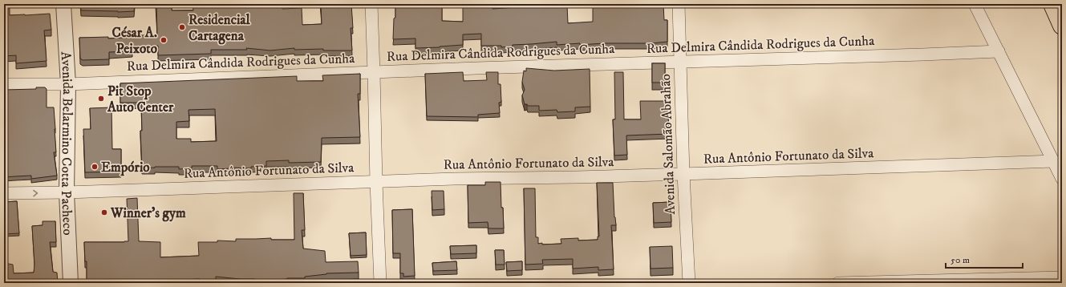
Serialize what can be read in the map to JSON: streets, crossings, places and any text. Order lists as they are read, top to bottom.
{
  "streets": {
    "street": [
      "Rua Delmira Cândida Rodrigues da Cunha",
      "Avenida Belarmino Cotta Pacheco",
      "Avenida Salomão Abrahão",
      "Rua Antônio Fortunato da Silva"
    ]
  },
  "crossings": [
    ["Rua Delmira Cândida Rodrigues da Cunha", "Avenida Belarmino Cotta Pacheco"],
    ["Rua Delmira Cândida Rodrigues da Cunha", "Avenida Salomão Abrahão"],
    ["Avenida Belarmino Cotta Pacheco", "Rua Antônio Fortunato da Silva"],
    ["Avenida Salomão Abrahão", "Rua Antônio Fortunato da Silva"]
  ],
  "places": [
    "Residencial Cartagena",
    "César A. Peixoto",
    "Pit Stop Auto Center",
    "Empório",
    "Winner's gym"
  ],
  "scale_bar": "50 m"
}
